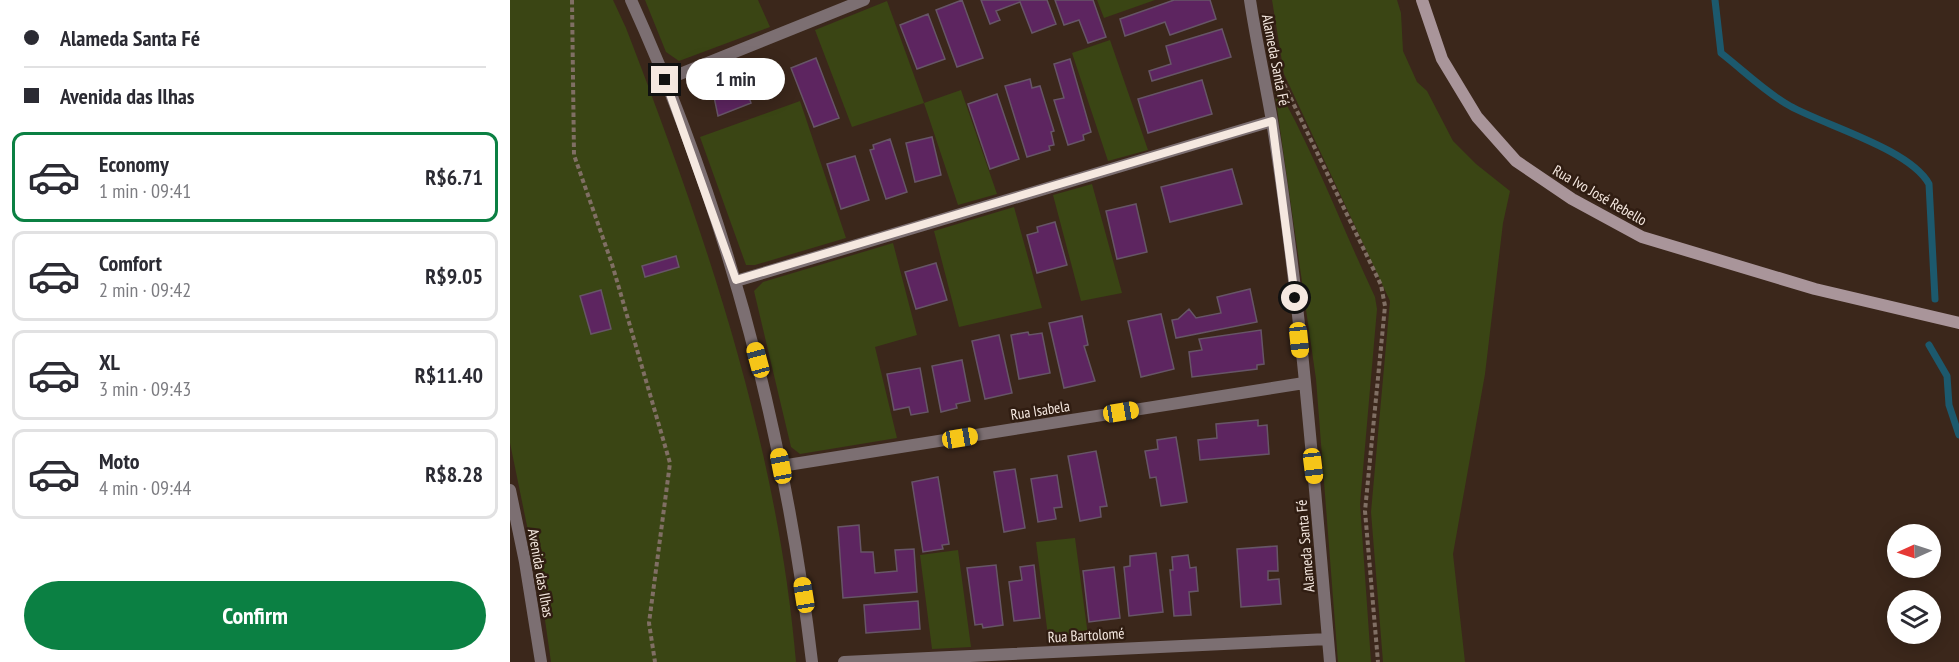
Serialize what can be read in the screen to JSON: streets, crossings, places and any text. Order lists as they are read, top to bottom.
{
  "streets": {
    "street": [
      "Alameda Santa Fé",
      "Rua Ivo José Rebello",
      "Rua Isabela",
      "Avenida das Ilhas",
      "Rua Bartolomé"
    ]
  },
  "crossings": [
    ["Alameda Santa Fé", "Rua Isabela"],
    ["Alameda Santa Fé", "Rua Bartolomé"]
  ],
  "north": "left",
  "page": {
    "banner": ["Alameda Santa Fé", "Avenida das Ilhas"],
    "bubble": "1 min",
    "list": [
      {
        "name": "Economy",
        "note": "1 min · 09:41",
        "value": "R$6.71"
      },
      {
        "name": "Comfort",
        "note": "2 min · 09:42",
        "value": "R$9.05"
      },
      {
        "name": "XL",
        "note": "3 min · 09:43",
        "value": "R$11.40"
      },
      {
        "name": "Moto",
        "note": "4 min · 09:44",
        "value": "R$8.28"
      }
    ],
    "buttons": "Confirm"
  }
}
